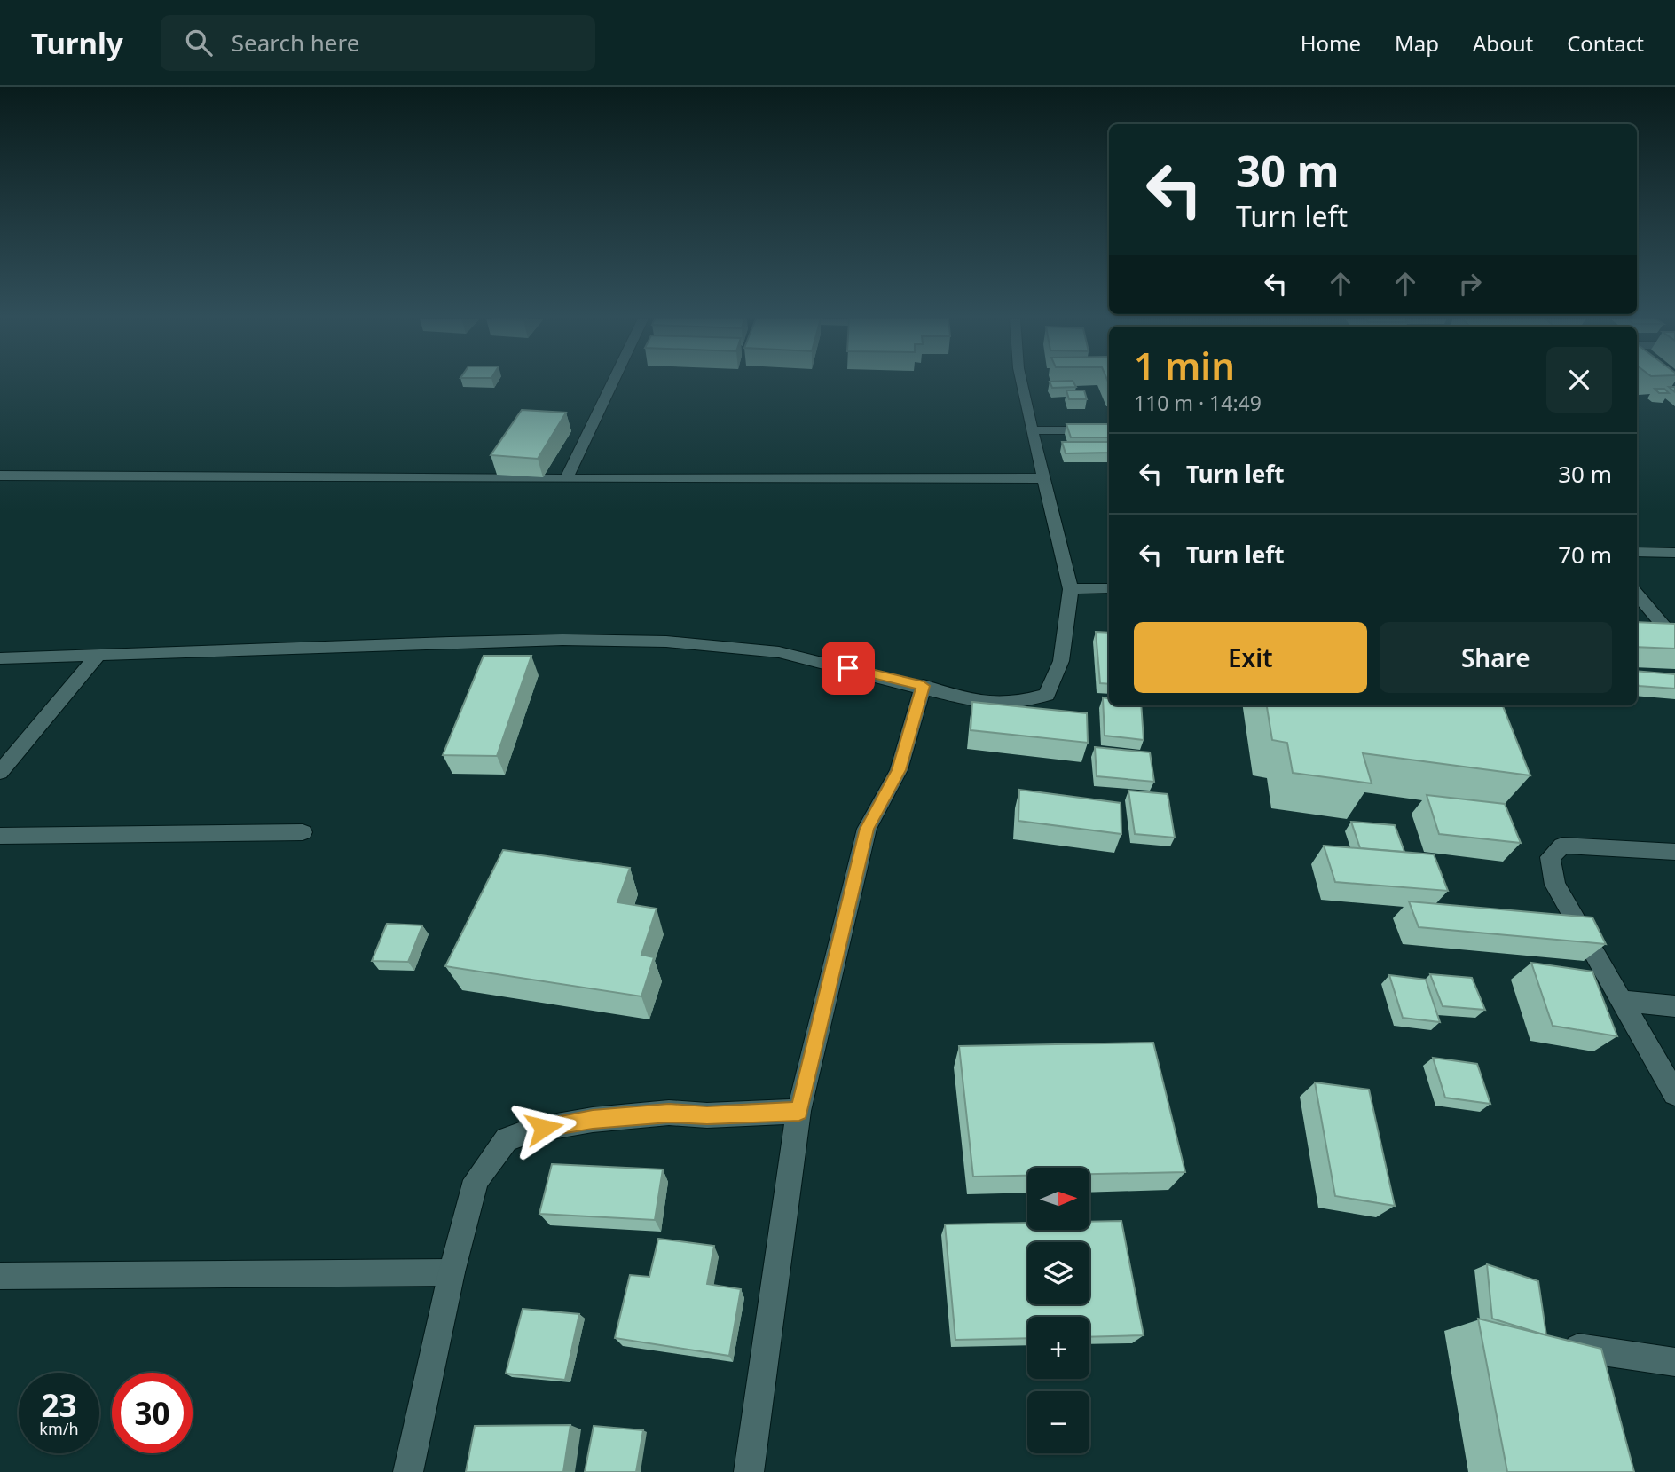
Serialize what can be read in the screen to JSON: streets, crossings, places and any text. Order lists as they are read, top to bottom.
{
  "north": "right",
  "page": {
    "header": "Turnly",
    "search": "Search here",
    "nav": [
      "Home",
      "Map",
      "About",
      "Contact"
    ],
    "turn": ["30 m", "Turn left"],
    "heading": ["1 min", "110 m · 14:49"],
    "list": [
      {
        "name": "Turn left",
        "value": "30 m"
      },
      {
        "name": "Turn left",
        "value": "70 m"
      }
    ],
    "buttons": ["Exit", "Share"],
    "map_buttons": ["+", "−"],
    "speed": "23 km/h",
    "limit": "30"
  }
}
